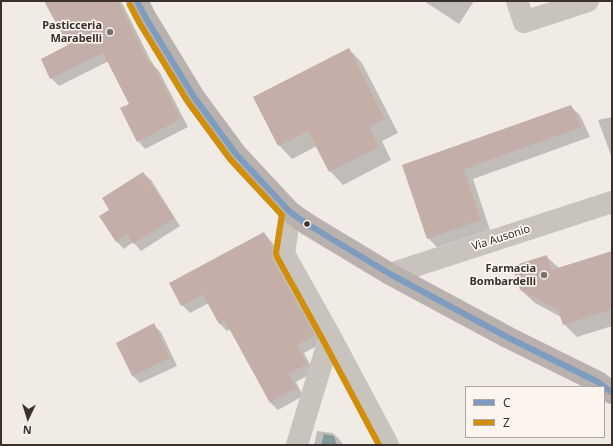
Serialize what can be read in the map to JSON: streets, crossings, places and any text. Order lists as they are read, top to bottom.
{
  "streets": {
    "street": ["Via Ausonio"]
  },
  "places": ["Pasticceria Marabelli", "Farmacia Bombardelli"],
  "lines": ["transit line C", "transit line Z"],
  "legend": ["C", "Z"],
  "north": "bottom"
}
